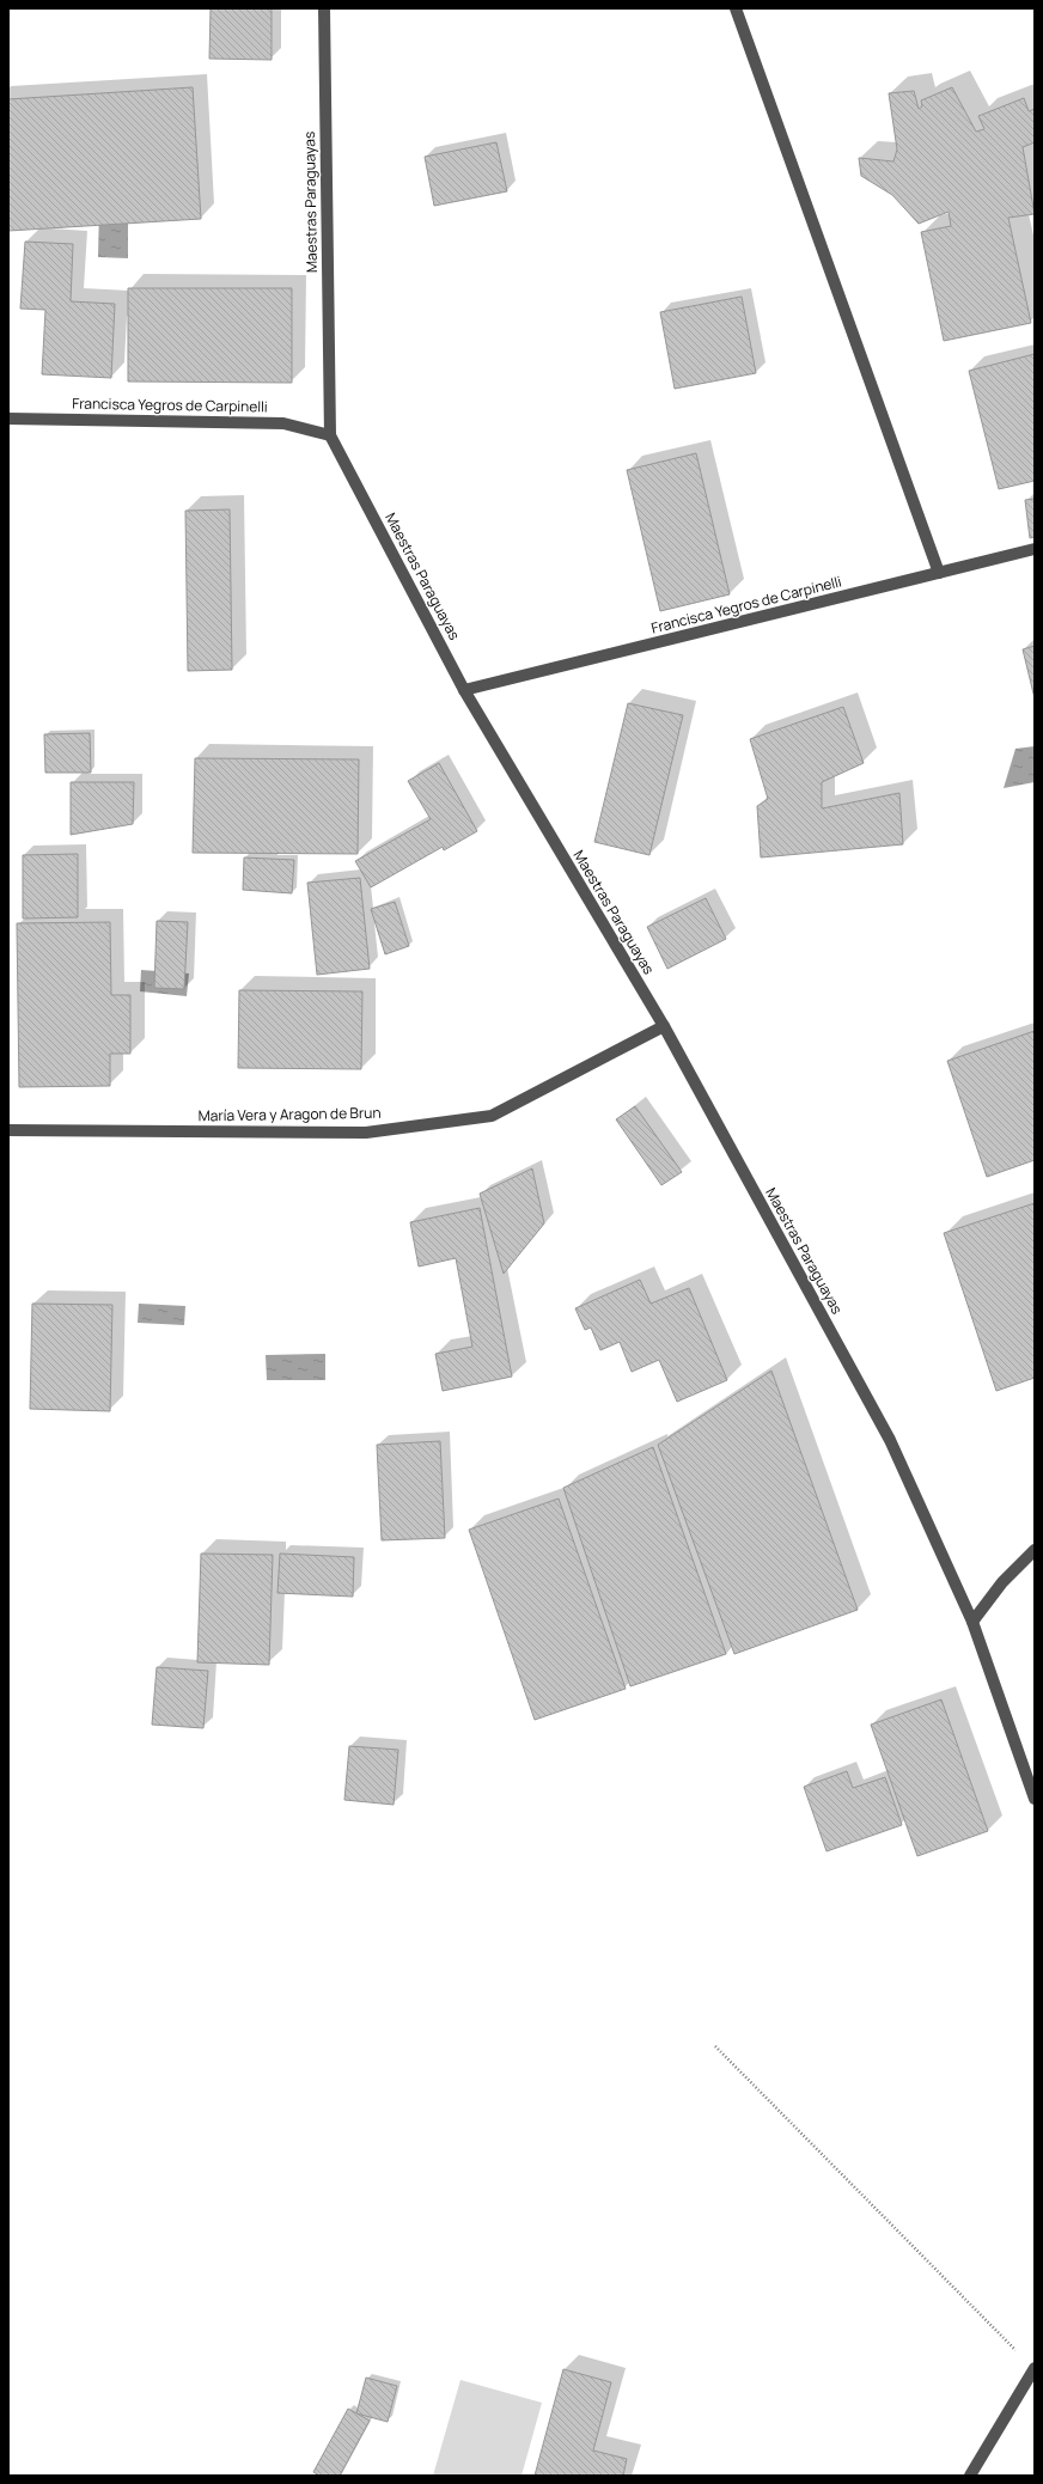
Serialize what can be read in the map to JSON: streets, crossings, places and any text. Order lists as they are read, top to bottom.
{
  "streets": {
    "street": ["Maestras Paraguayas", "Francisca Yegros de Carpinelli", "María Vera y Aragon de Brun"]
  },
  "crossings": [
    ["Maestras Paraguayas", "Francisca Yegros de Carpinelli"],
    ["Maestras Paraguayas", "María Vera y Aragon de Brun"]
  ]
}
